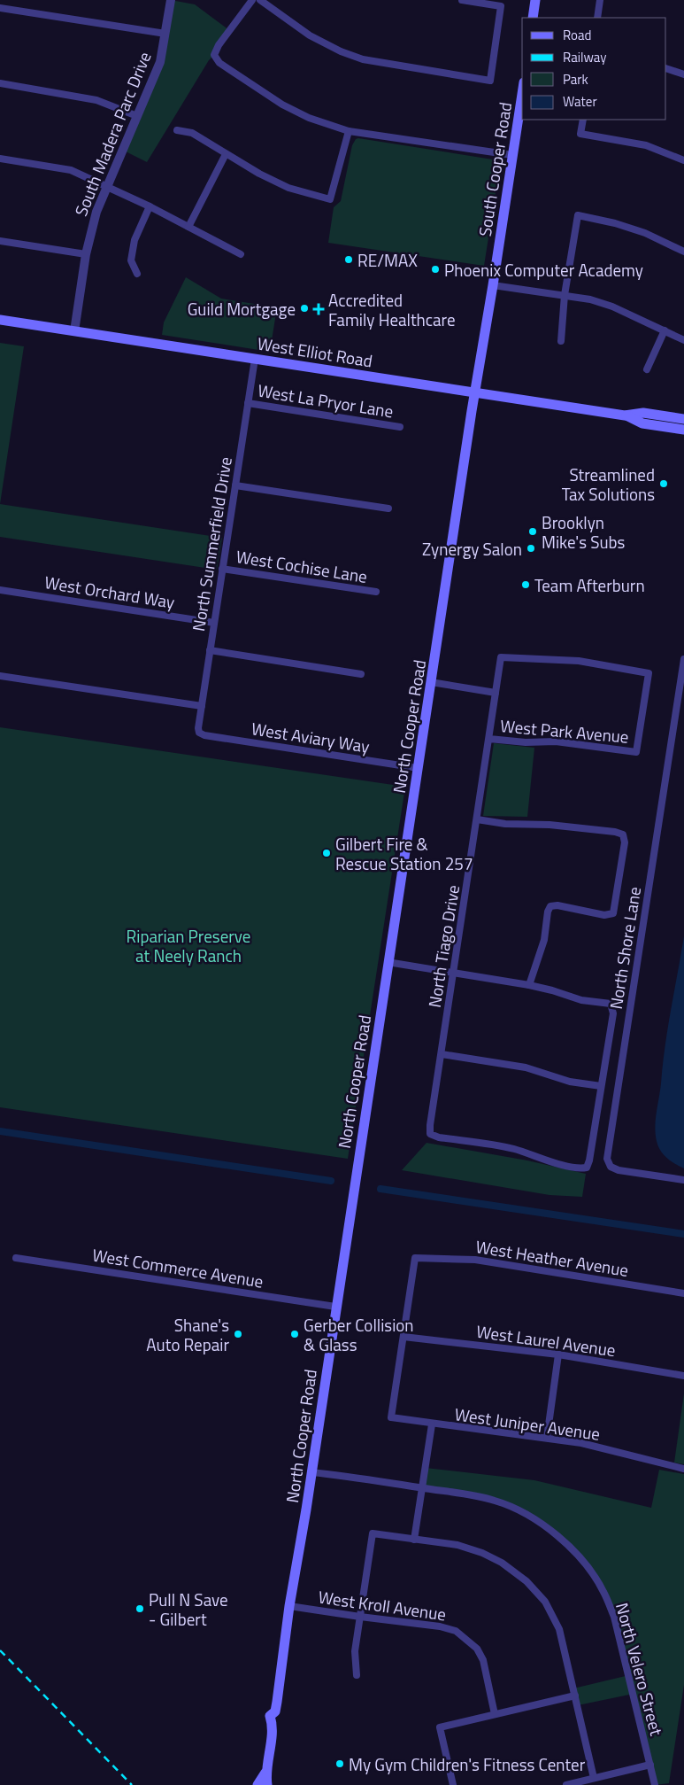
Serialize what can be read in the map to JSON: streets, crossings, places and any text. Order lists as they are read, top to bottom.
{
  "streets": {
    "main road": ["South Cooper Road", "West Elliot Road", "North Cooper Road"],
    "street": [
      "South Madera Parc Drive",
      "West La Pryor Lane",
      "North Summerfield Drive",
      "West Cochise Lane",
      "West Orchard Way",
      "West Park Avenue",
      "West Aviary Way",
      "North Tiago Drive",
      "North Shore Lane",
      "West Heather Avenue",
      "West Commerce Avenue",
      "West Laurel Avenue",
      "West Juniper Avenue",
      "West Kroll Avenue",
      "North Velero Street"
    ]
  },
  "crossings": [
    ["South Madera Parc Drive", "West Elliot Road"],
    ["South Cooper Road", "West Elliot Road"],
    ["South Cooper Road", "North Cooper Road"],
    ["West Elliot Road", "North Summerfield Drive"],
    ["West Elliot Road", "North Cooper Road"],
    ["West La Pryor Lane", "North Summerfield Drive"],
    ["North Summerfield Drive", "West Cochise Lane"],
    ["North Summerfield Drive", "West Orchard Way"],
    ["North Summerfield Drive", "West Aviary Way"],
    ["North Cooper Road", "West Aviary Way"],
    ["North Cooper Road", "West Commerce Avenue"],
    ["North Cooper Road", "West Kroll Avenue"],
    ["North Cooper Road", "North Velero Street"],
    ["West Park Avenue", "North Tiago Drive"],
    ["West Heather Avenue", "West Laurel Avenue"],
    ["West Heather Avenue", "West Juniper Avenue"],
    ["West Laurel Avenue", "West Juniper Avenue"]
  ],
  "parks": ["Riparian Preserve at Neely Ranch"],
  "places": {
    "other": [
      "RE/MAX",
      "Phoenix Computer Academy",
      "Guild Mortgage",
      "Streamlined Tax Solutions",
      "Brooklyn Mike's Subs",
      "Zynergy Salon",
      "Team Afterburn",
      "Gilbert Fire & Rescue Station 257",
      "Shane's Auto Repair",
      "Gerber Collision & Glass",
      "Pull N Save - Gilbert",
      "My Gym Children's Fitness Center"
    ],
    "health": ["Accredited Family Healthcare"]
  },
  "legend": [
    "Road",
    "Railway",
    "Park",
    "Water"
  ]
}
